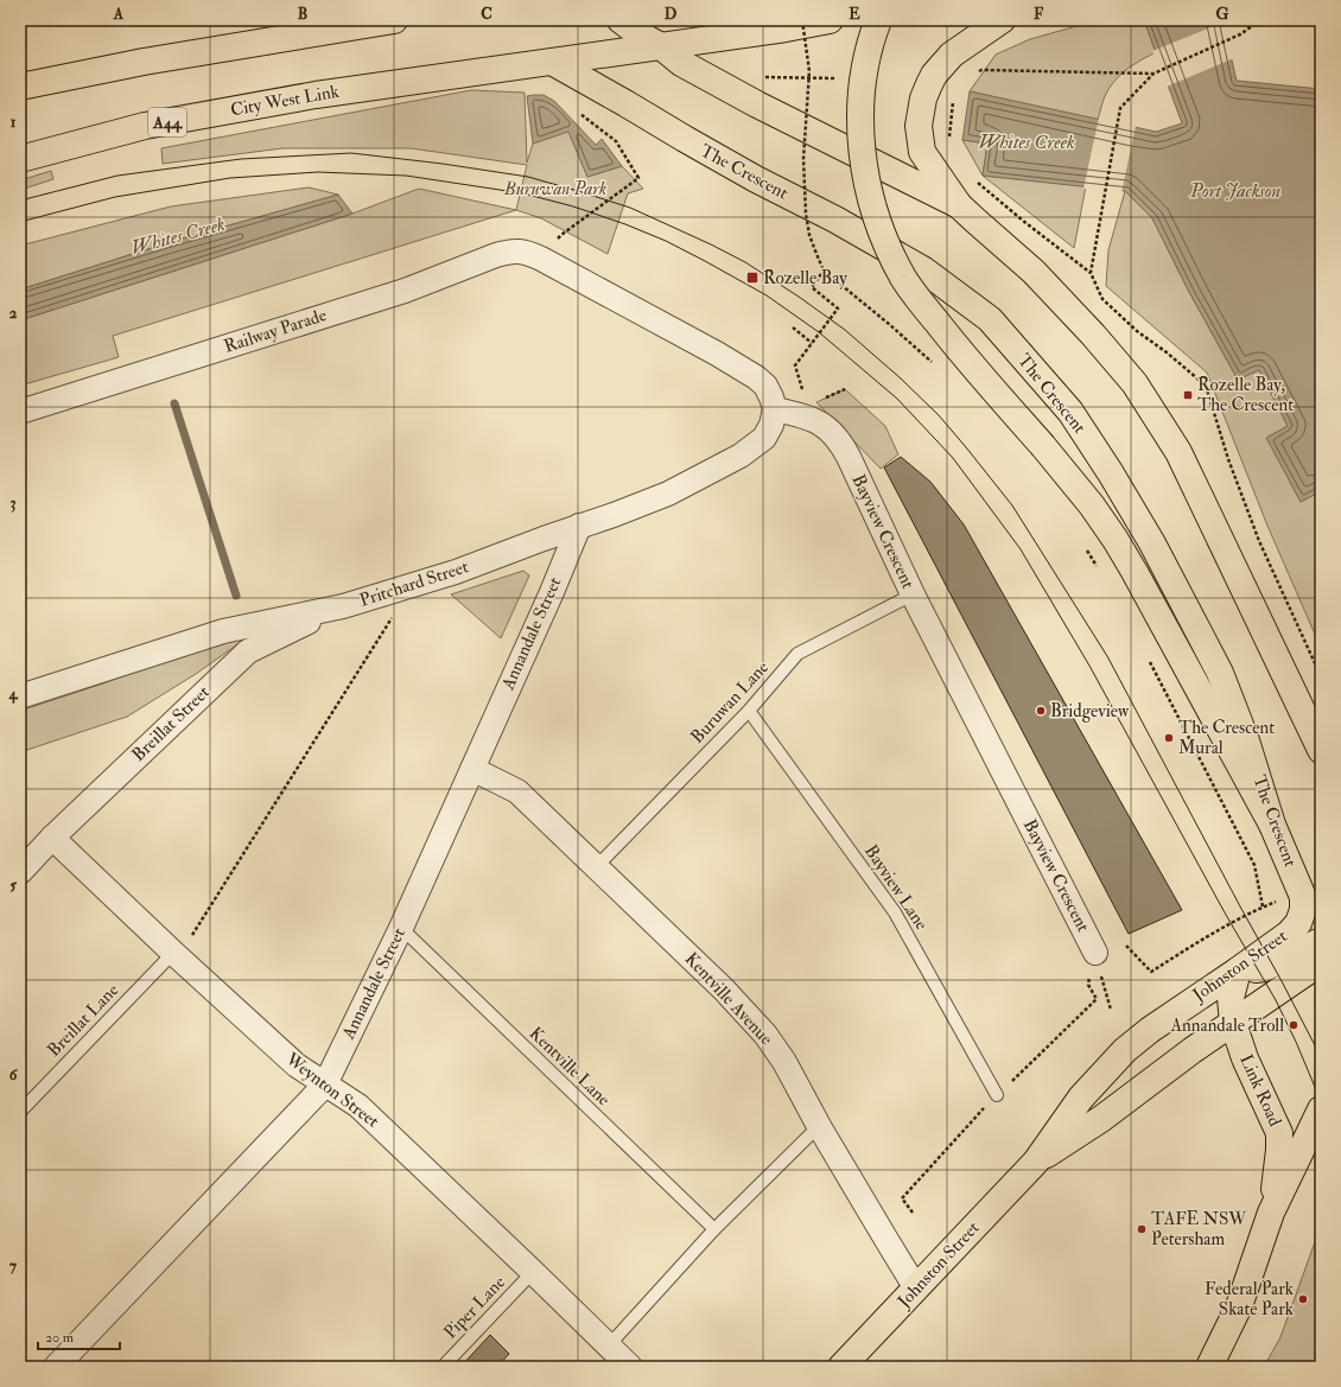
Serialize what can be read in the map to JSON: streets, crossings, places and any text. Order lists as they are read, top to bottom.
{
  "streets": {
    "main road": [
      "City West Link",
      "A44",
      "The Crescent",
      "Johnston Street",
      "Link Road"
    ],
    "street": [
      "Railway Parade",
      "Bayview Crescent",
      "Pritchard Street",
      "Annandale Street",
      "Breillat Street",
      "Kentville Avenue",
      "Weynton Street"
    ],
    "lane": [
      "Buruwan Lane",
      "Bayview Lane",
      "Breillat Lane",
      "Kentville Lane",
      "Piper Lane"
    ]
  },
  "crossings": [
    ["City West Link", "The Crescent"],
    ["The Crescent", "Johnston Street"],
    ["Bayview Crescent", "Pritchard Street"],
    ["Bayview Crescent", "Buruwan Lane"],
    ["Pritchard Street", "Annandale Street"],
    ["Pritchard Street", "Breillat Street"],
    ["Annandale Street", "Kentville Avenue"],
    ["Annandale Street", "Kentville Lane"],
    ["Annandale Street", "Weynton Street"],
    ["Buruwan Lane", "Bayview Lane"],
    ["Buruwan Lane", "Kentville Avenue"],
    ["Breillat Street", "Weynton Street"],
    ["Johnston Street", "Kentville Avenue"],
    ["Johnston Street", "Link Road"],
    ["Breillat Lane", "Weynton Street"],
    ["Weynton Street", "Piper Lane"]
  ],
  "water": ["Whites Creek", "Port Jackson"],
  "parks": ["Buruwan Park"],
  "places": {
    "transit": ["Rozelle Bay", "Rozelle Bay, The Crescent"],
    "other": [
      "Bridgeview",
      "The Crescent Mural",
      "Annandale Troll",
      "TAFE NSW Petersham",
      "Federal Park Skate Park"
    ]
  },
  "scale_bar": "20 m",
  "grid": {
    "columns": [
      "A",
      "B",
      "C",
      "D",
      "E",
      "F",
      "G"
    ],
    "rows": [
      "1",
      "2",
      "3",
      "4",
      "5",
      "6",
      "7"
    ]
  }
}
